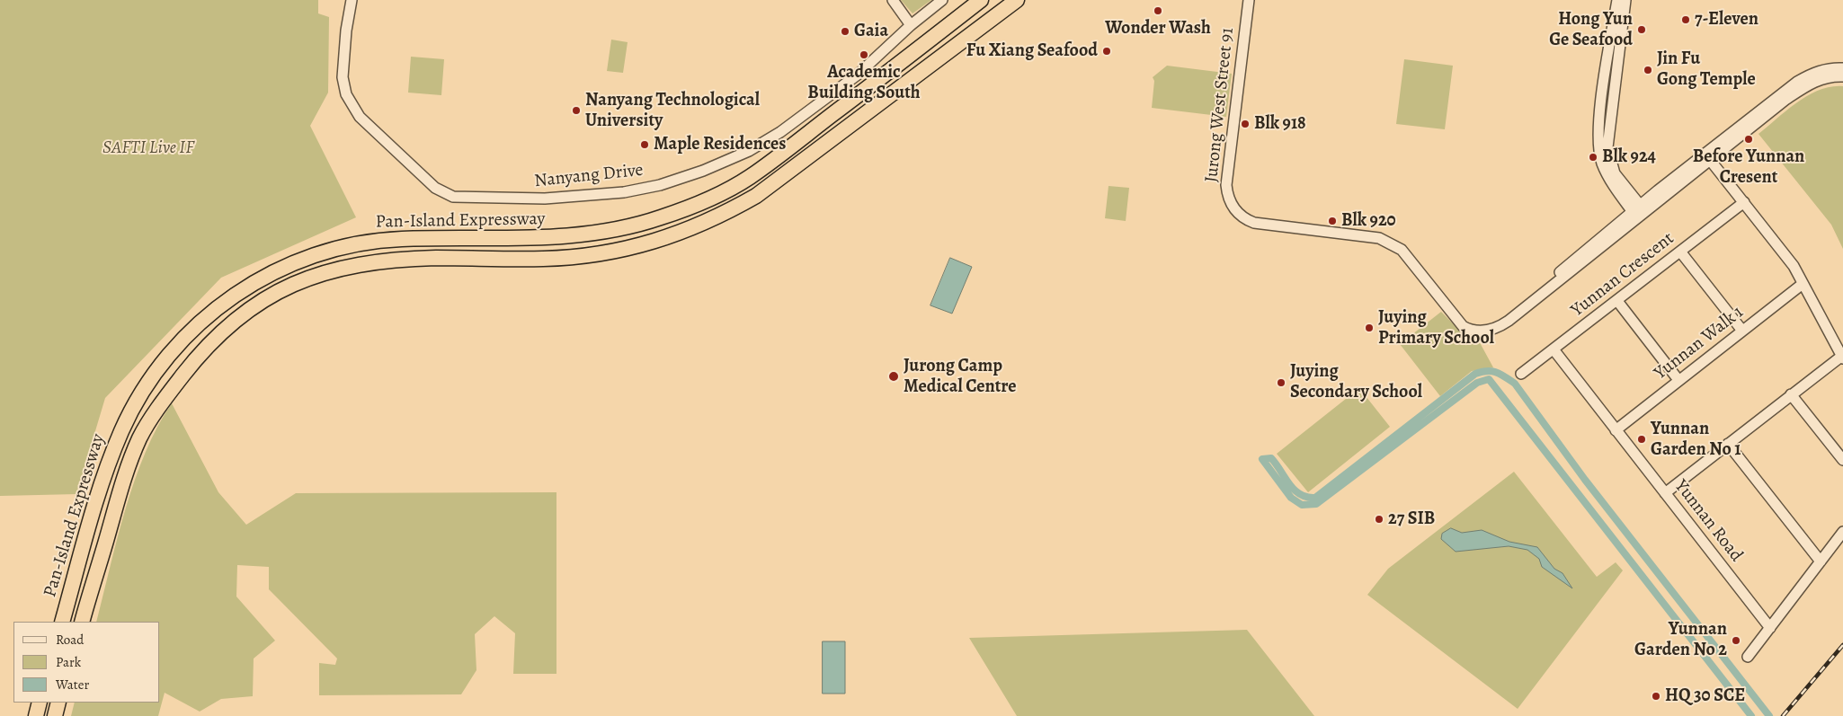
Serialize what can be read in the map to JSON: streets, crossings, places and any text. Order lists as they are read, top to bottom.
{
  "streets": {
    "highway": ["Pan-Island Expressway"],
    "street": [
      "Jurong West Street 91",
      "Nanyang Drive",
      "Yunnan Crescent",
      "Yunnan Walk 1",
      "Yunnan Road"
    ]
  },
  "crossings": [
    ["Yunnan Crescent", "Yunnan Road"],
    ["Yunnan Walk 1", "Yunnan Road"]
  ],
  "parks": ["SAFTI Live IF"],
  "places": [
    "Wonder Wash",
    "7-Eleven",
    "Hong Yun Ge Seafood",
    "Gaia",
    "Fu Xiang Seafood",
    "Academic Building South",
    "Jin Fu Gong Temple",
    "Nanyang Technological University",
    "Blk 918",
    "Before Yunnan Cresent",
    "Maple Residences",
    "Blk 924",
    "Blk 920",
    "Juying Primary School",
    "Jurong Camp Medical Centre",
    "Juying Secondary School",
    "Yunnan Garden No 1",
    "27 SIB",
    "Yunnan Garden No 2",
    "HQ 30 SCE"
  ],
  "legend": ["Road", "Park", "Water"]
}
